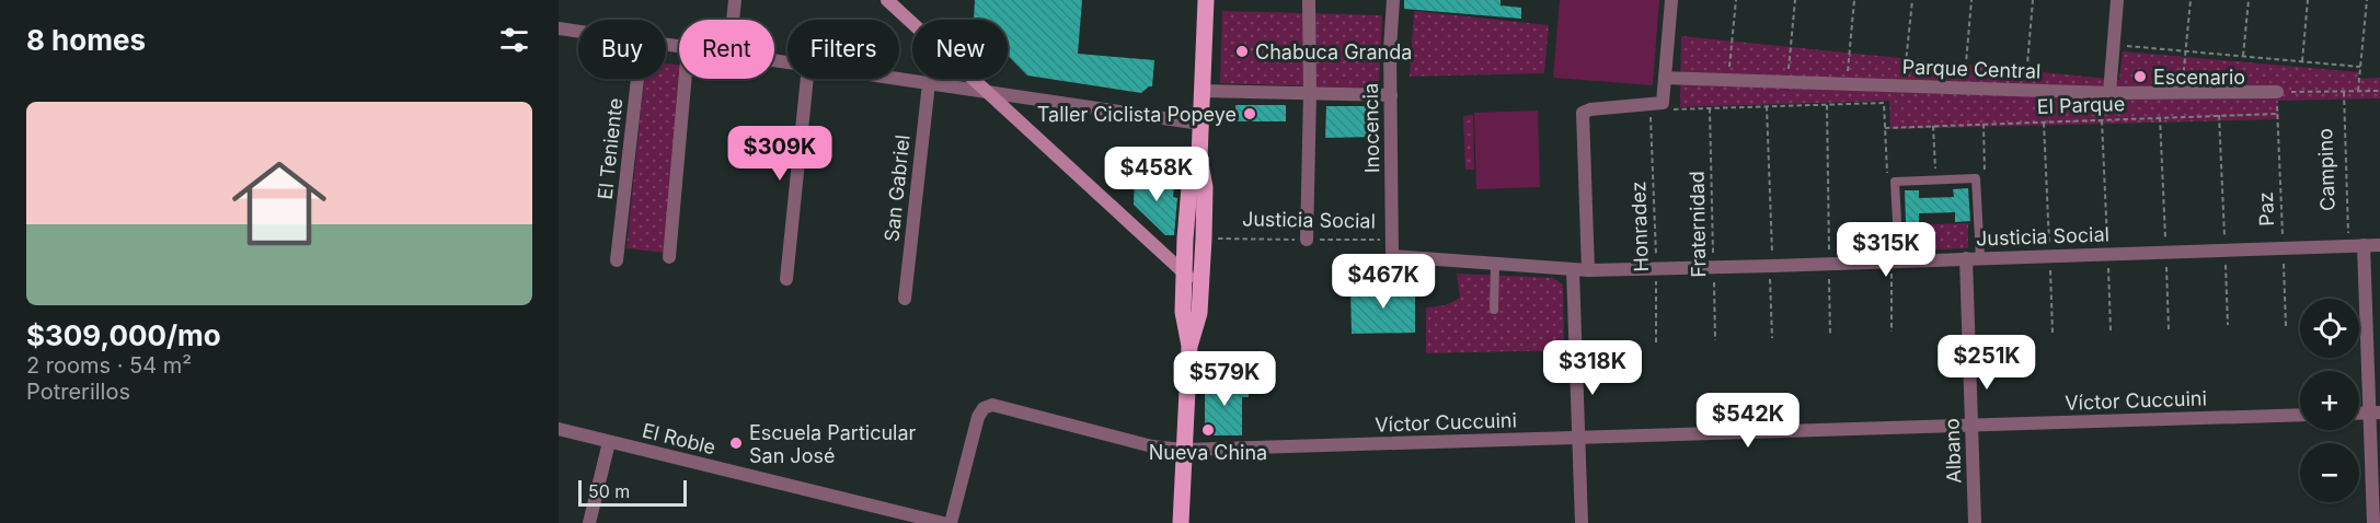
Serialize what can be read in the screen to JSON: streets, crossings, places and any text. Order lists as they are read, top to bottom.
{
  "streets": {
    "street": [
      "Parque Central",
      "Inocencia",
      "El Teniente",
      "San Gabriel",
      "Justicia Social",
      "Víctor Cuccuini",
      "El Roble",
      "Albano"
    ],
    "path": [
      "El Parque",
      "Campino",
      "Paz",
      "Fraternidad",
      "Honradez"
    ]
  },
  "crossings": [
    ["Parque Central", "Paz"],
    ["El Parque", "Paz"],
    ["Inocencia", "Justicia Social"],
    ["Campino", "Justicia Social"],
    ["Paz", "Justicia Social"],
    ["Justicia Social", "Fraternidad"],
    ["Justicia Social", "Honradez"],
    ["Justicia Social", "Albano"],
    ["Víctor Cuccuini", "Albano"]
  ],
  "places": [
    "Chabuca Granda",
    "Escenario",
    "Taller Ciclista Popeye",
    "Nueva China",
    "Escuela Particular San José"
  ],
  "scale_bar": "50 m",
  "page": {
    "heading": "8 homes",
    "chip": [
      "Buy",
      "Rent",
      "Filters",
      "New"
    ],
    "list": [
      {
        "name": "$309,000/mo",
        "note": "2 rooms · 54 m² · Potrerillos"
      }
    ],
    "price": [
      "$309K",
      "$458K",
      "$315K",
      "$467K",
      "$251K",
      "$318K",
      "$579K",
      "$542K"
    ],
    "map_buttons": ["+", "−"],
    "scale": "50 m"
  }
}
